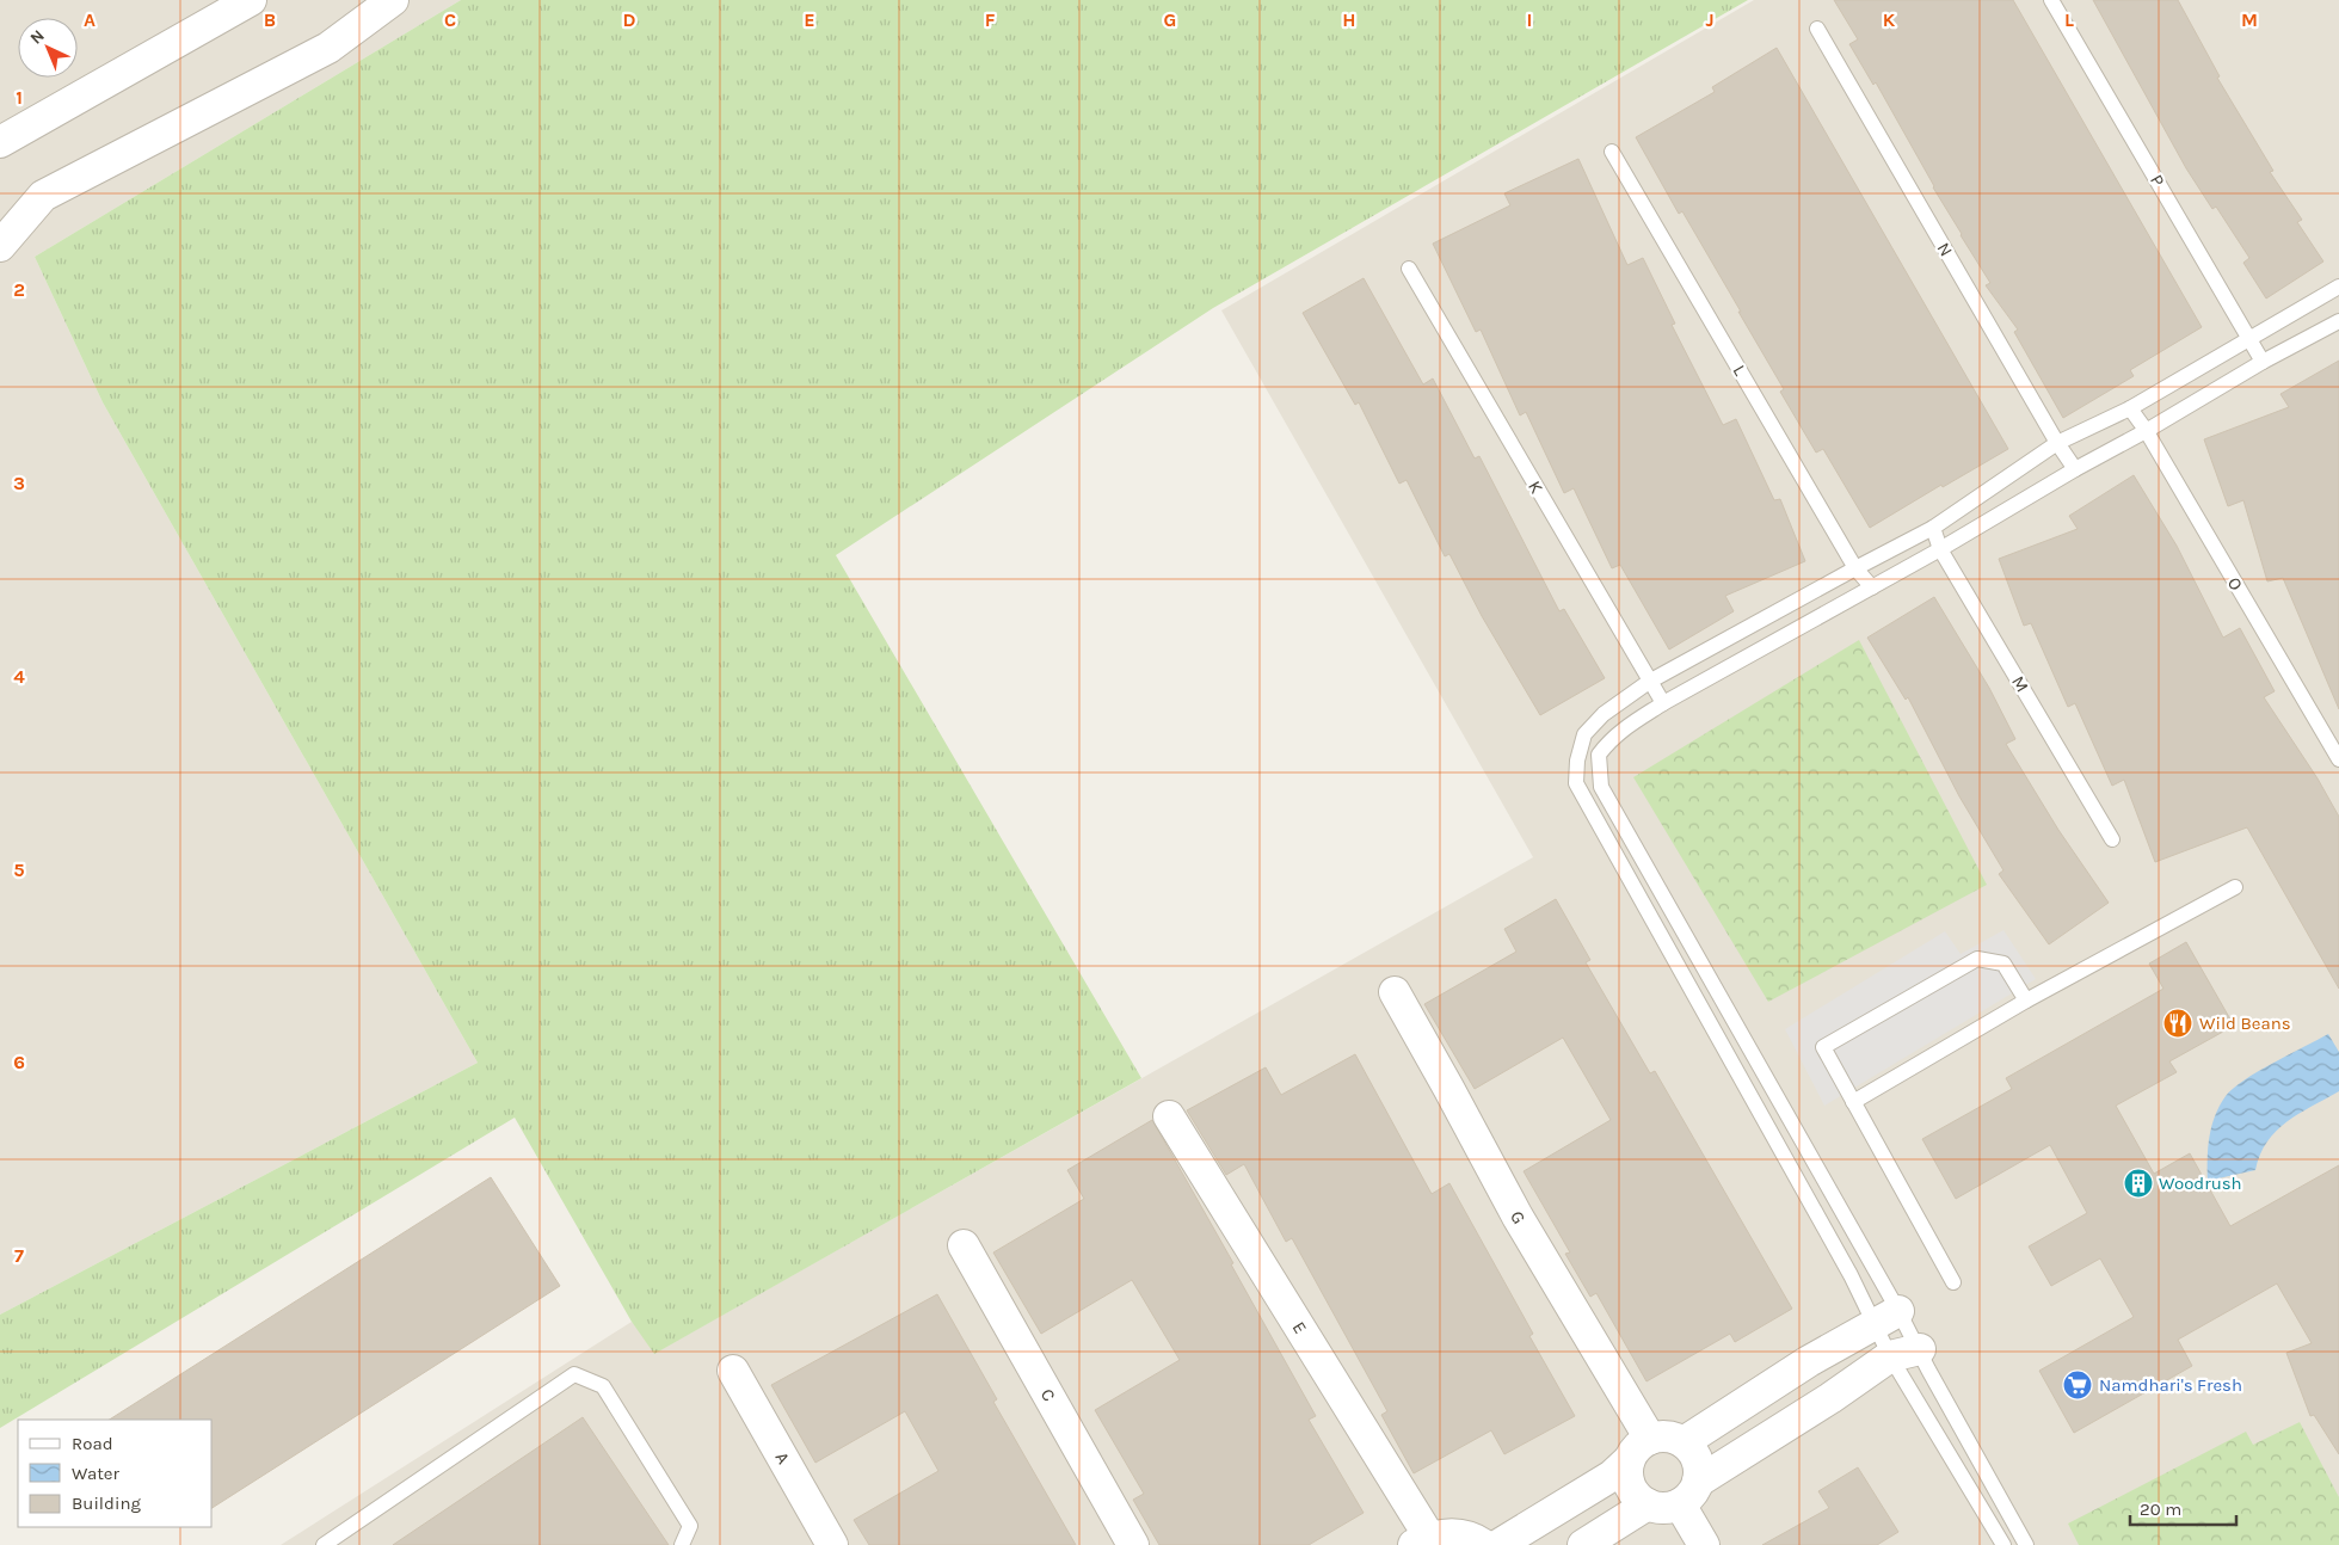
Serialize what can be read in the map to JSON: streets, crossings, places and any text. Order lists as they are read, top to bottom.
{
  "streets": {
    "street": [
      "G",
      "E",
      "C",
      "A"
    ],
    "lane": [
      "P",
      "N",
      "L",
      "K",
      "O",
      "M"
    ]
  },
  "places": {
    "restaurant": ["Wild Beans"],
    "building": ["Woodrush"],
    "supermarket": ["Namdhari's Fresh"]
  },
  "legend": ["Road", "Water", "Building"],
  "scale_bar": "20 m",
  "north": "top left",
  "grid": {
    "columns": [
      "A",
      "B",
      "C",
      "D",
      "E",
      "F",
      "G",
      "H",
      "I",
      "J",
      "K",
      "L",
      "M"
    ],
    "rows": [
      "1",
      "2",
      "3",
      "4",
      "5",
      "6",
      "7"
    ]
  }
}
